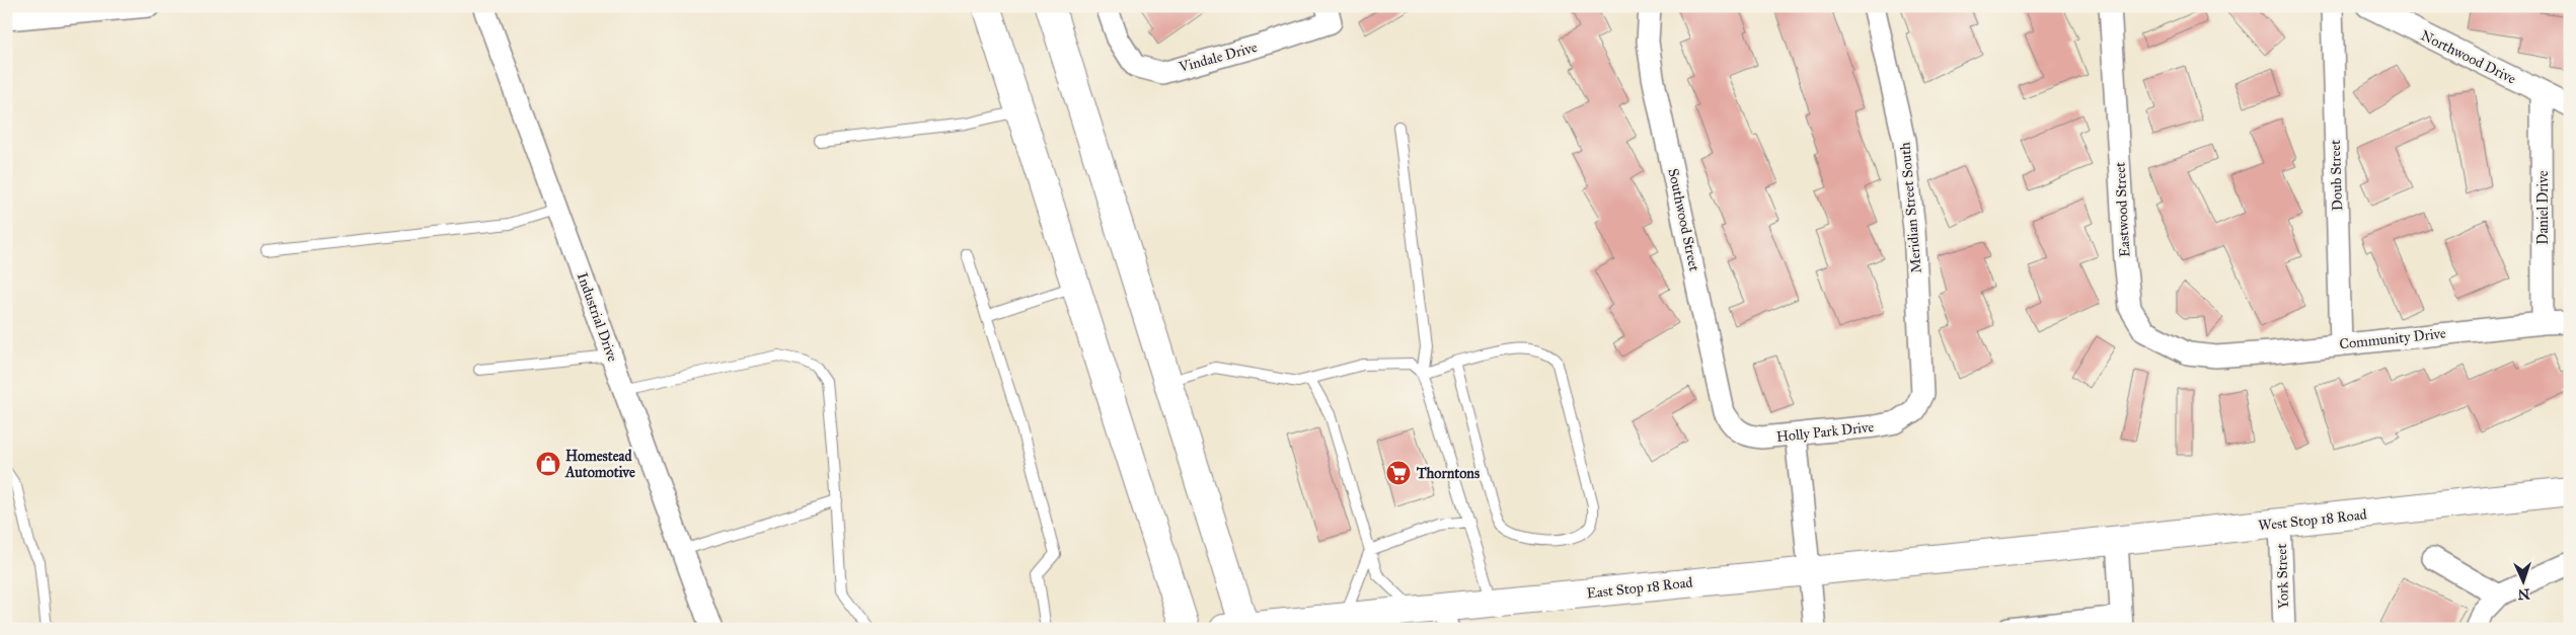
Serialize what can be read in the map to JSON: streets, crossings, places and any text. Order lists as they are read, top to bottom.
{
  "streets": {
    "street": [
      "Vindale Drive",
      "Northwood Drive",
      "Doub Street",
      "Meridian Street South",
      "Daniel Drive",
      "Eastwood Street",
      "Southwood Street",
      "Industrial Drive",
      "Community Drive",
      "Holly Park Drive",
      "West Stop 18 Road",
      "York Street",
      "East Stop 18 Road"
    ]
  },
  "crossings": [
    ["Northwood Drive", "Daniel Drive"],
    ["Doub Street", "Community Drive"],
    ["Meridian Street South", "Holly Park Drive"],
    ["Daniel Drive", "Community Drive"],
    ["Eastwood Street", "Community Drive"],
    ["Southwood Street", "Holly Park Drive"],
    ["West Stop 18 Road", "York Street"],
    ["West Stop 18 Road", "East Stop 18 Road"]
  ],
  "places": {
    "shop": ["Homestead Automotive"],
    "supermarket": ["Thorntons"]
  },
  "north": "bottom"
}
